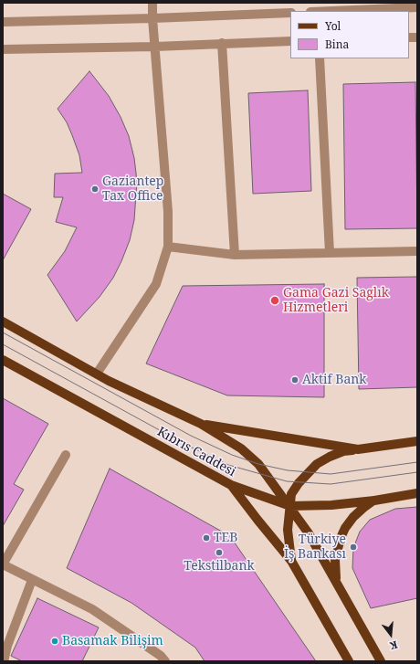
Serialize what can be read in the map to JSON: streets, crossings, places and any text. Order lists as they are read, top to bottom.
{
  "streets": {
    "main road": ["Kıbrıs Caddesi"]
  },
  "places": [
    "Gaziantep Tax Office",
    "Gama Gazi Saglık Hizmetleri",
    "Aktif Bank",
    "TEB",
    "Türkiye İş Bankası",
    "Tekstilbank",
    "Basamak Bilişim"
  ],
  "legend": ["Yol", "Bina"],
  "north": "bottom"
}
